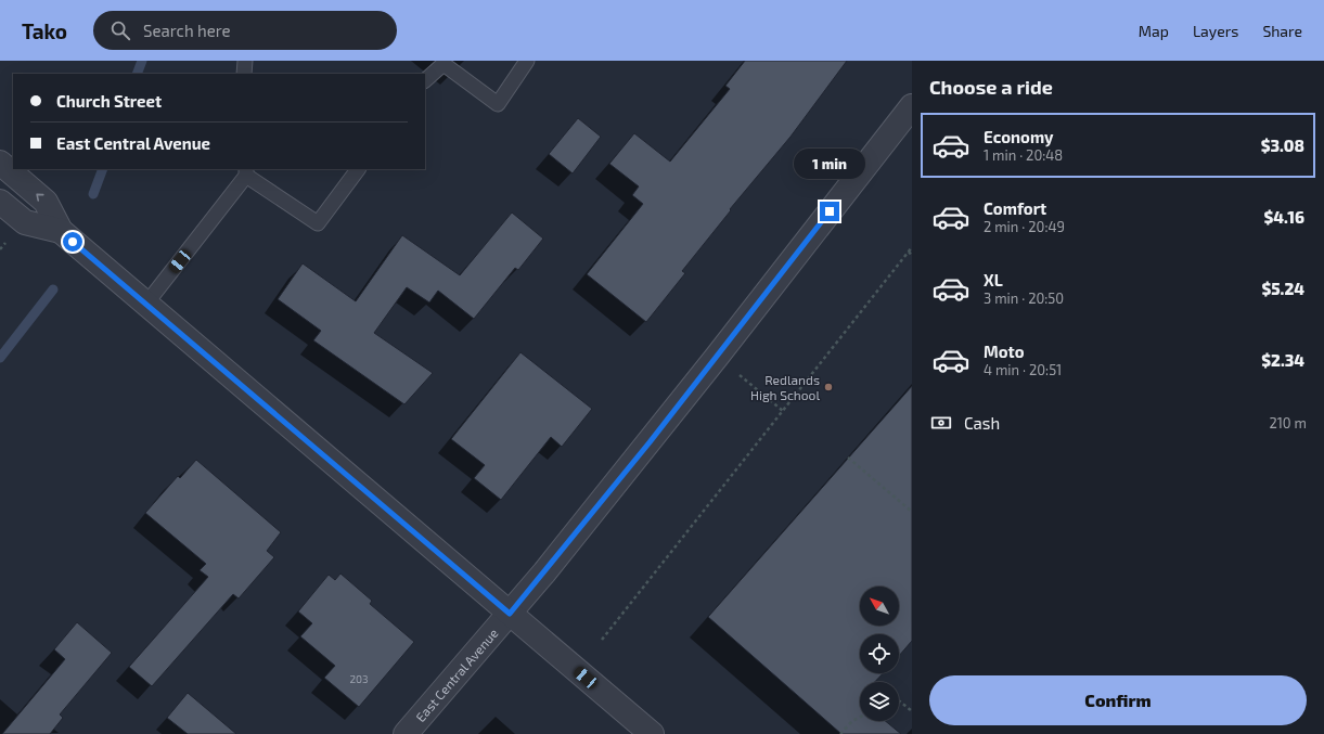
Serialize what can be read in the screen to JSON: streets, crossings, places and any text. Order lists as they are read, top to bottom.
{
  "streets": {
    "street": ["East Central Avenue"]
  },
  "places": ["Redlands High School"],
  "house_numbers": ["203"],
  "north": "top left",
  "page": {
    "header": "Tako",
    "search": "Search here",
    "nav": ["Map", "Layers", "Share"],
    "heading": "Choose a ride",
    "banner": ["Church Street", "East Central Avenue"],
    "list": [
      {
        "name": "Economy",
        "note": "1 min · 20:48",
        "value": "$3.08"
      },
      {
        "name": "Comfort",
        "note": "2 min · 20:49",
        "value": "$4.16"
      },
      {
        "name": "XL",
        "note": "3 min · 20:50",
        "value": "$5.24"
      },
      {
        "name": "Moto",
        "note": "4 min · 20:51",
        "value": "$2.34"
      }
    ],
    "bubble": "1 min",
    "pay": ["Cash", "210 m"],
    "buttons": "Confirm"
  }
}
